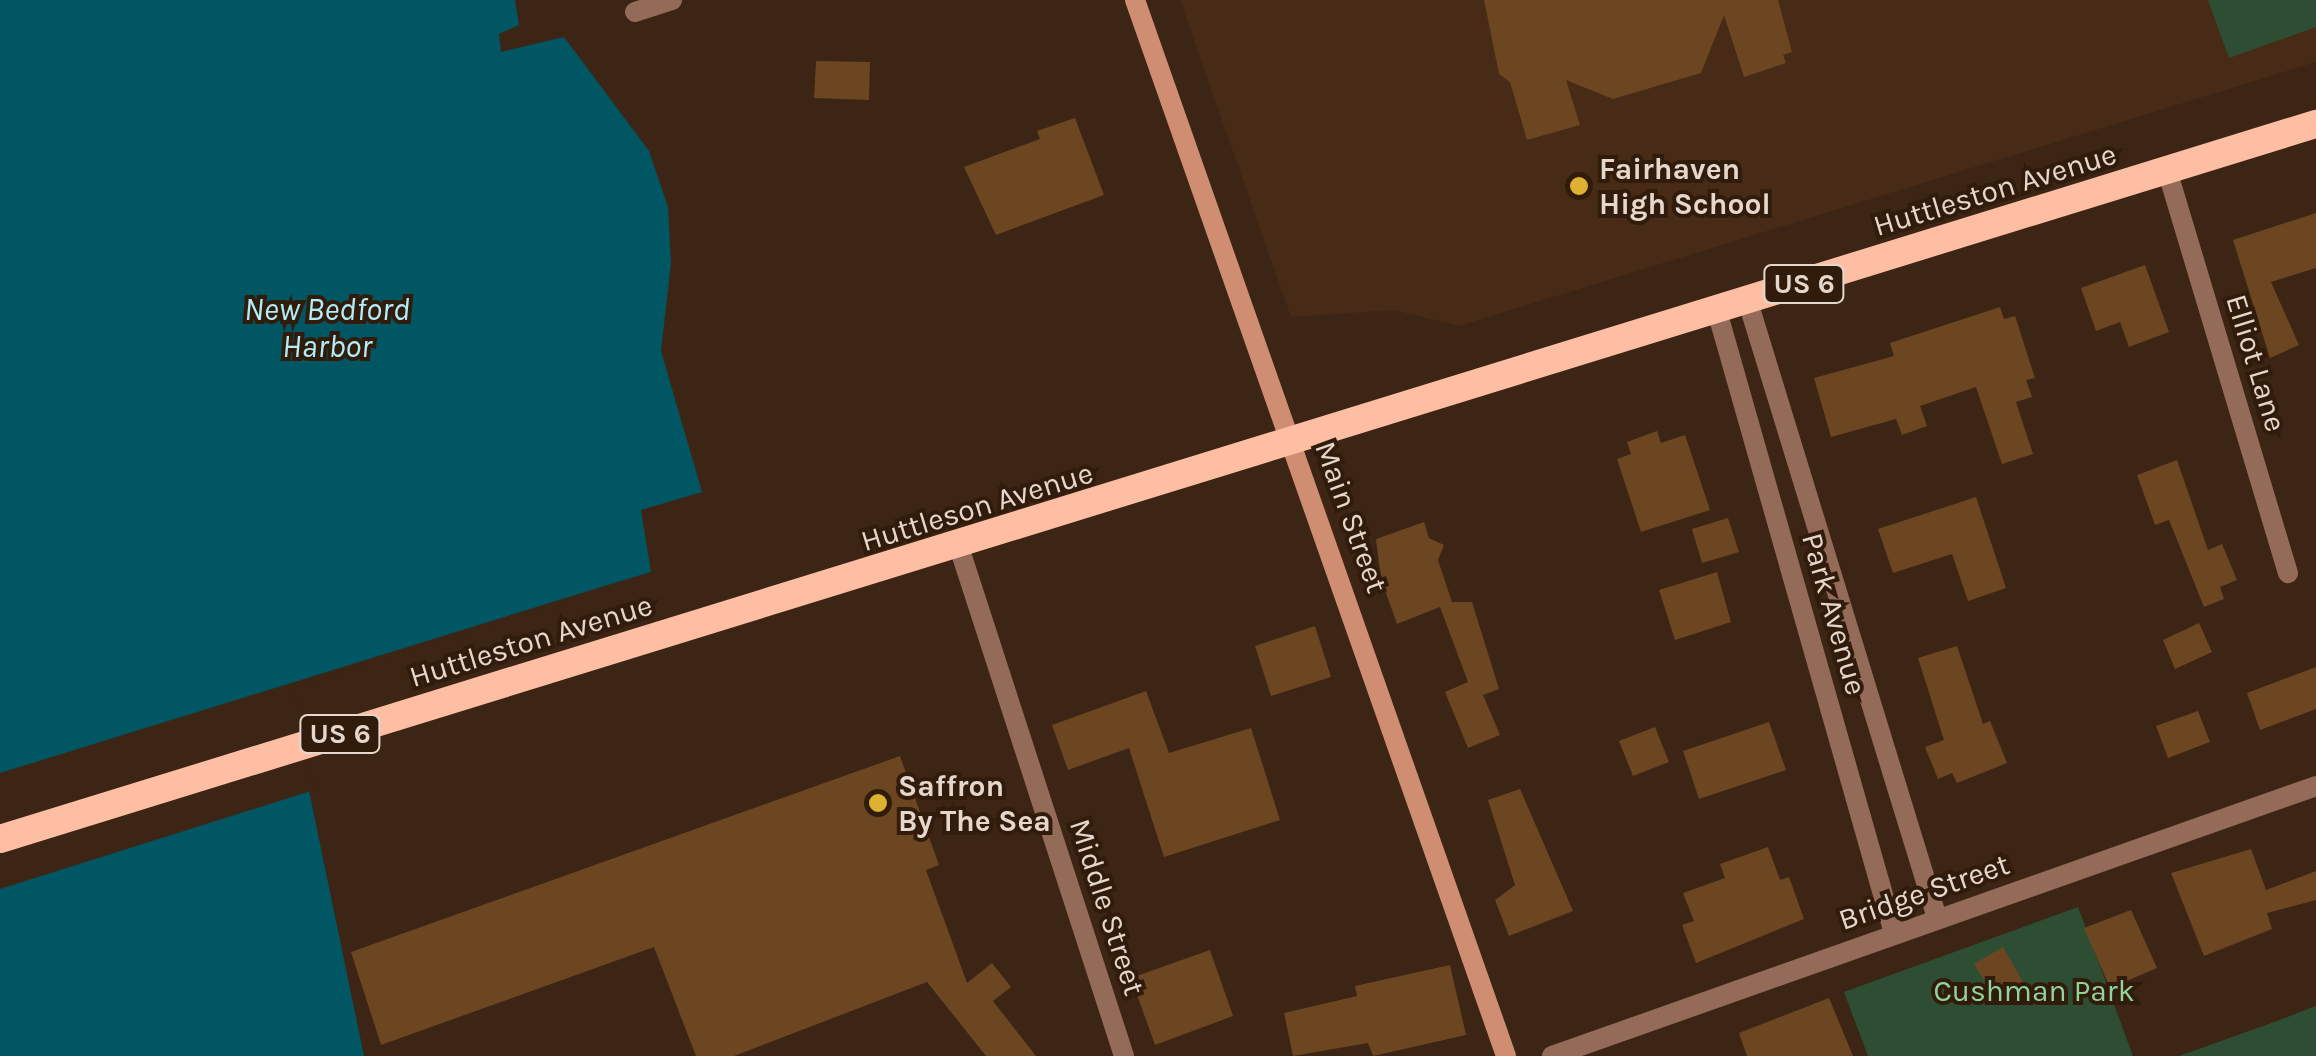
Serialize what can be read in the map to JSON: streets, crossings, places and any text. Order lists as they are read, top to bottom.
{
  "streets": {
    "highway": ["Huttleston Avenue", "US 6", "Huttleson Avenue"],
    "main road": ["Main Street"],
    "street": [
      "Elliot Lane",
      "Park Avenue",
      "Bridge Street",
      "Middle Street"
    ]
  },
  "crossings": [
    ["Huttleston Avenue", "Elliot Lane"],
    ["Huttleston Avenue", "Huttleson Avenue"],
    ["Huttleston Avenue", "Main Street"],
    ["Huttleston Avenue", "Park Avenue"],
    ["Huttleson Avenue", "Main Street"],
    ["Huttleson Avenue", "Middle Street"],
    ["Park Avenue", "Bridge Street"]
  ],
  "water": ["New Bedford Harbor"],
  "parks": ["Cushman Park"],
  "places": ["Fairhaven High School", "Saffron By The Sea"]
}
